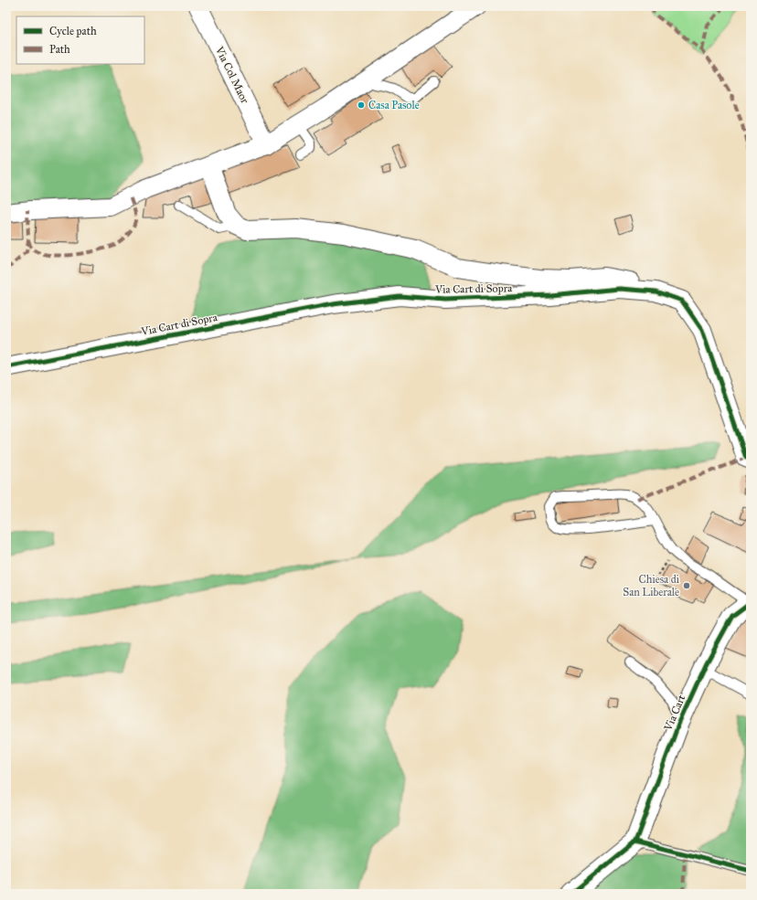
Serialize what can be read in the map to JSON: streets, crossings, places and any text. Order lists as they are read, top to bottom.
{
  "streets": {
    "street": ["Via Col Maor", "Via Cart di Sopra", "Via Cart"]
  },
  "places": ["Casa Pasole", "Chiesa di San Liberale"],
  "legend": ["Cycle path", "Path"]
}
